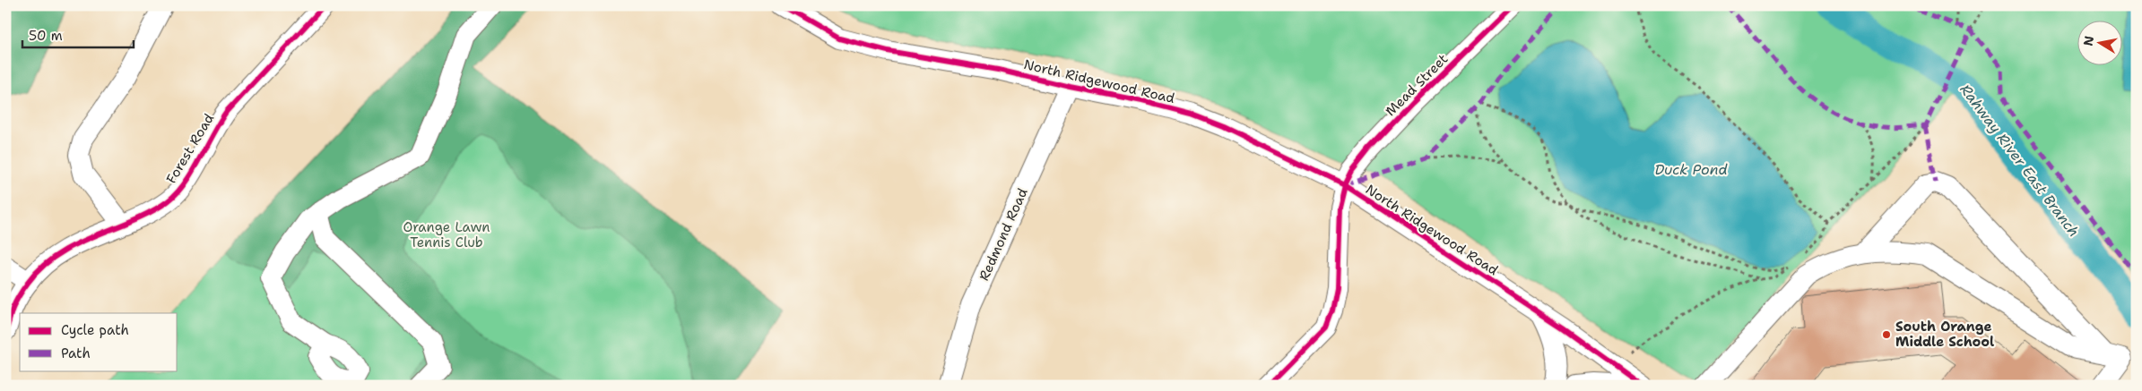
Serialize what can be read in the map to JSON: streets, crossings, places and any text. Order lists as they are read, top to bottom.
{
  "streets": {
    "street": [
      "North Ridgewood Road",
      "Mead Street",
      "Forest Road",
      "Redmond Road"
    ]
  },
  "crossings": [
    ["North Ridgewood Road", "Mead Street"],
    ["North Ridgewood Road", "Redmond Road"]
  ],
  "water": ["Rahway River East Branch", "Duck Pond"],
  "parks": ["Orange Lawn Tennis Club"],
  "places": ["South Orange Middle School"],
  "legend": ["Cycle path", "Path"],
  "scale_bar": "50 m",
  "north": "left"
}
